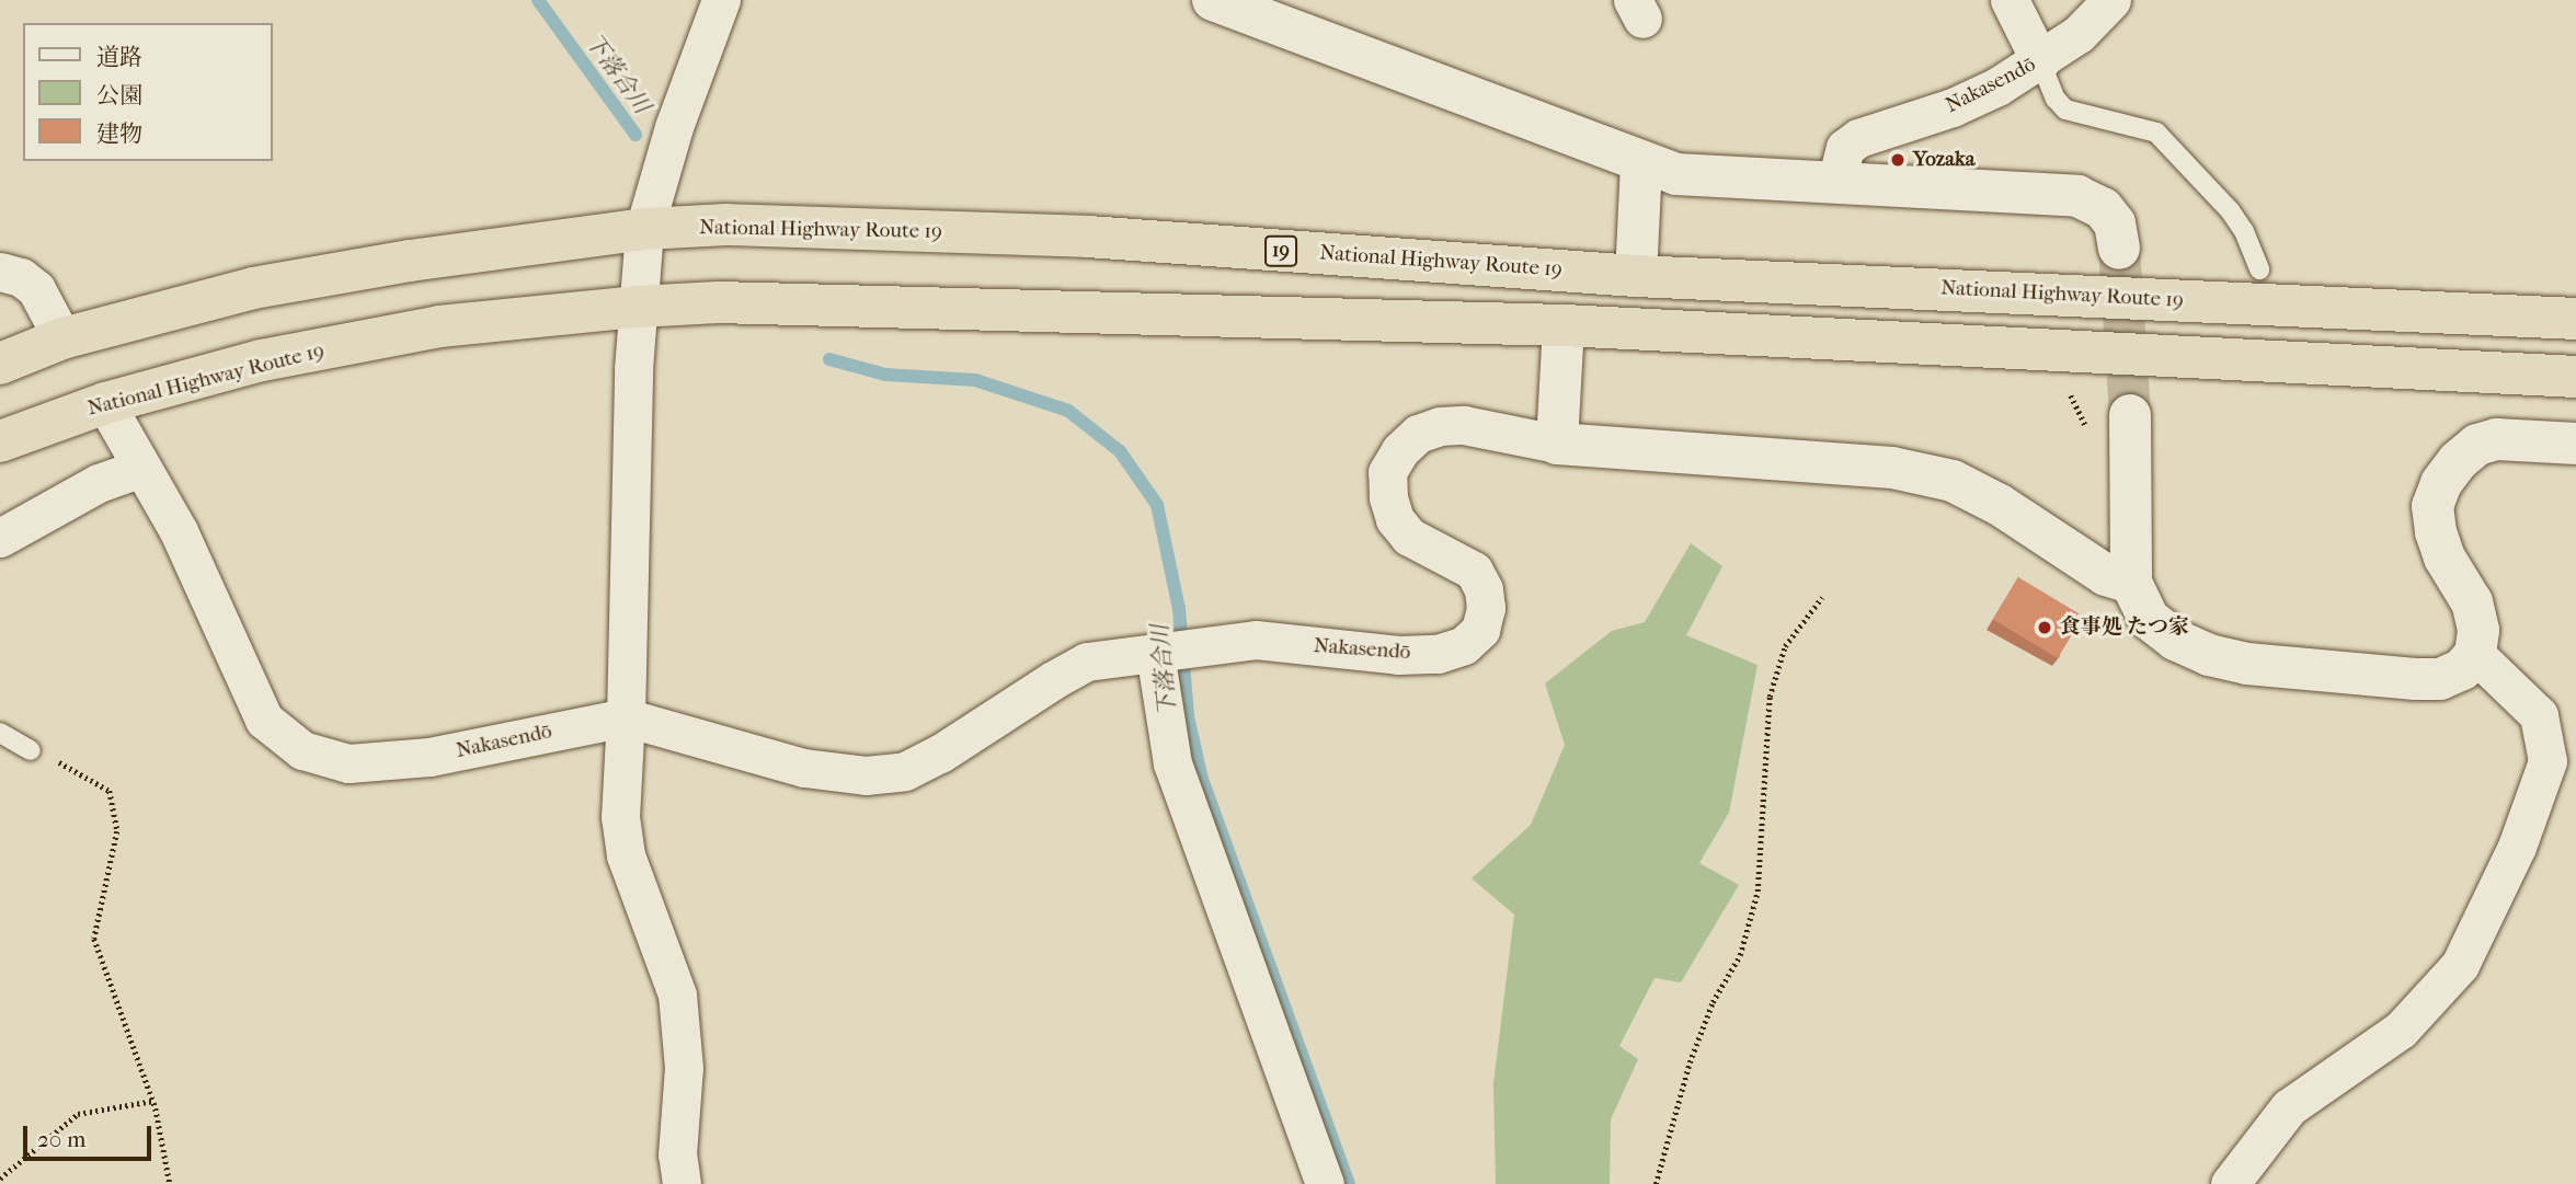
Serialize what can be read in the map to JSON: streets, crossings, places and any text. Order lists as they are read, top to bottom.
{
  "streets": {
    "highway": ["National Highway Route 19", "19"],
    "street": ["Nakasendō"]
  },
  "crossings": [
    ["Nakasendō", "National Highway Route 19"]
  ],
  "water": ["下落合川"],
  "places": ["Yozaka", "食事処 たつ家"],
  "legend": ["道路", "公園", "建物"],
  "scale_bar": "20 m"
}
